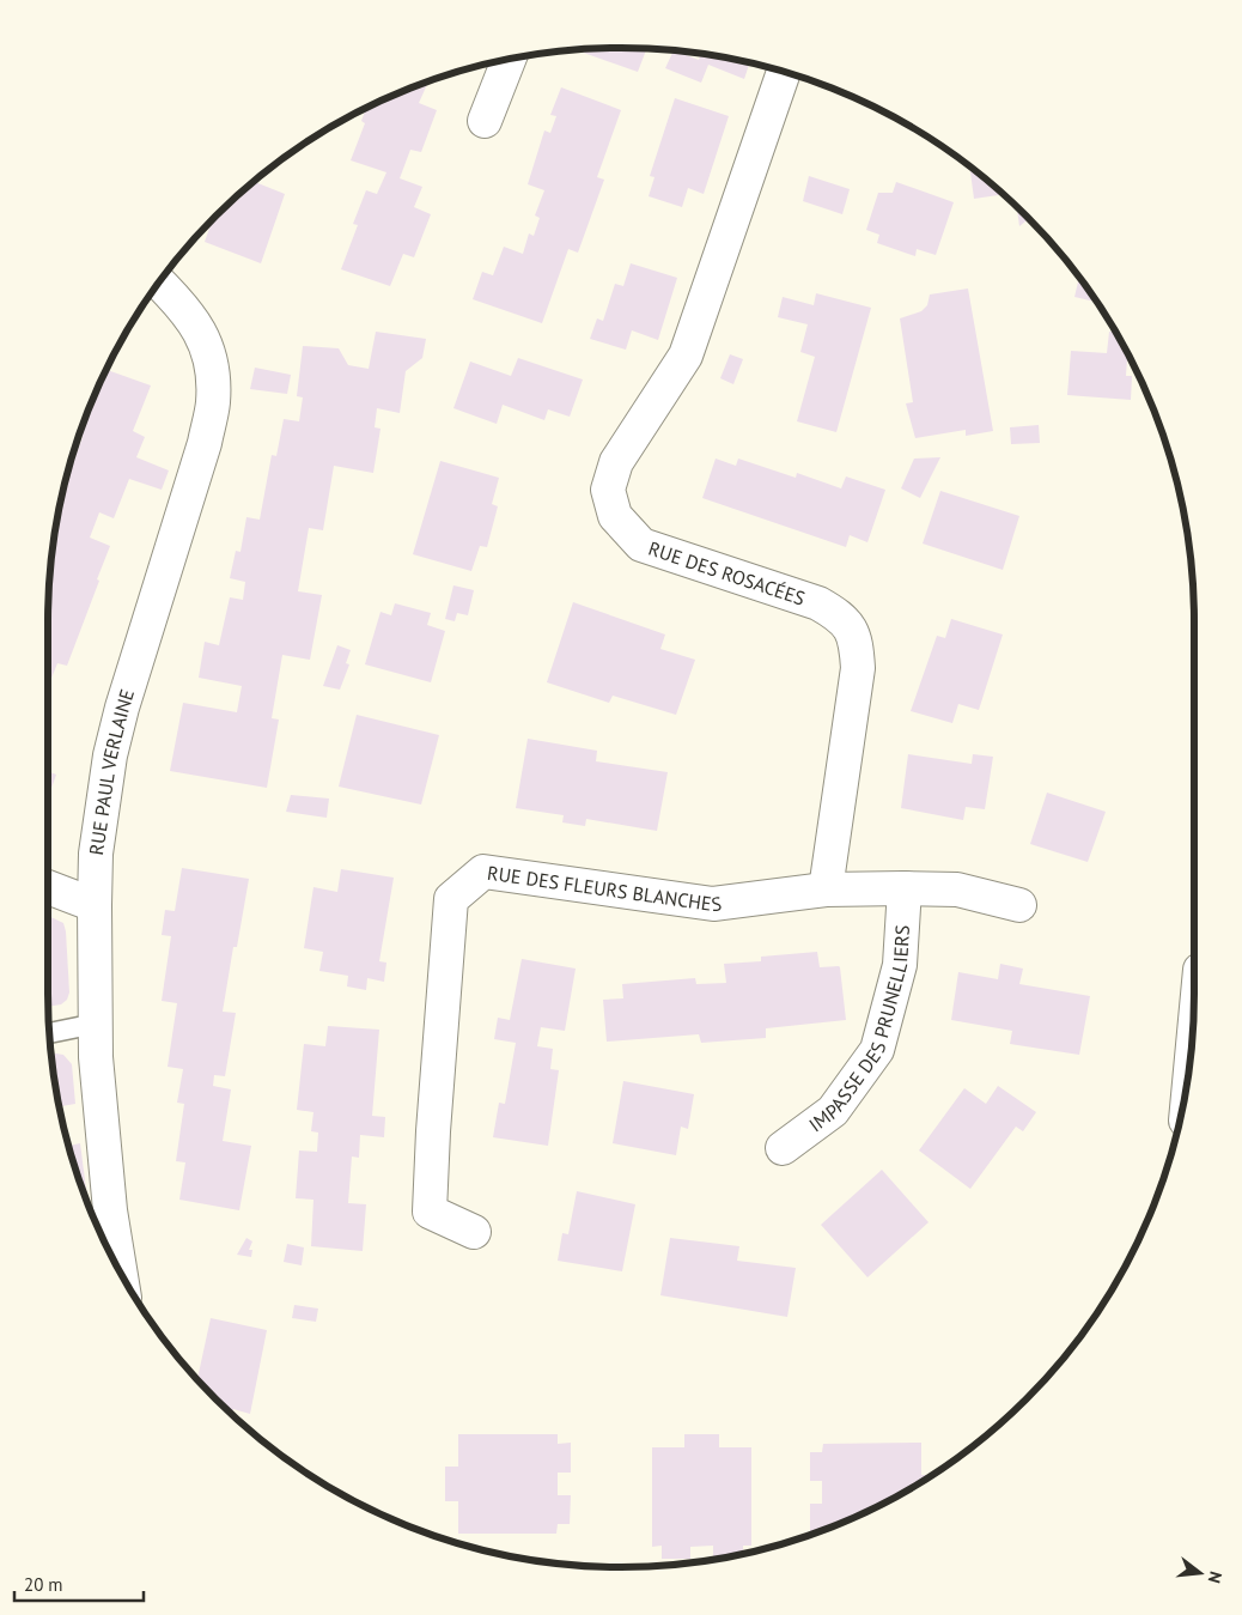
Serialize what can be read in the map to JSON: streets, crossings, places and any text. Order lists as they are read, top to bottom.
{
  "streets": {
    "street": [
      "RUE DES ROSACÉES",
      "RUE PAUL VERLAINE",
      "RUE DES FLEURS BLANCHES",
      "IMPASSE DES PRUNELLIERS"
    ]
  },
  "crossings": [
    ["RUE DES ROSACÉES", "RUE DES FLEURS BLANCHES"],
    ["RUE DES FLEURS BLANCHES", "IMPASSE DES PRUNELLIERS"]
  ],
  "scale_bar": "20 m",
  "north": "right"
}
